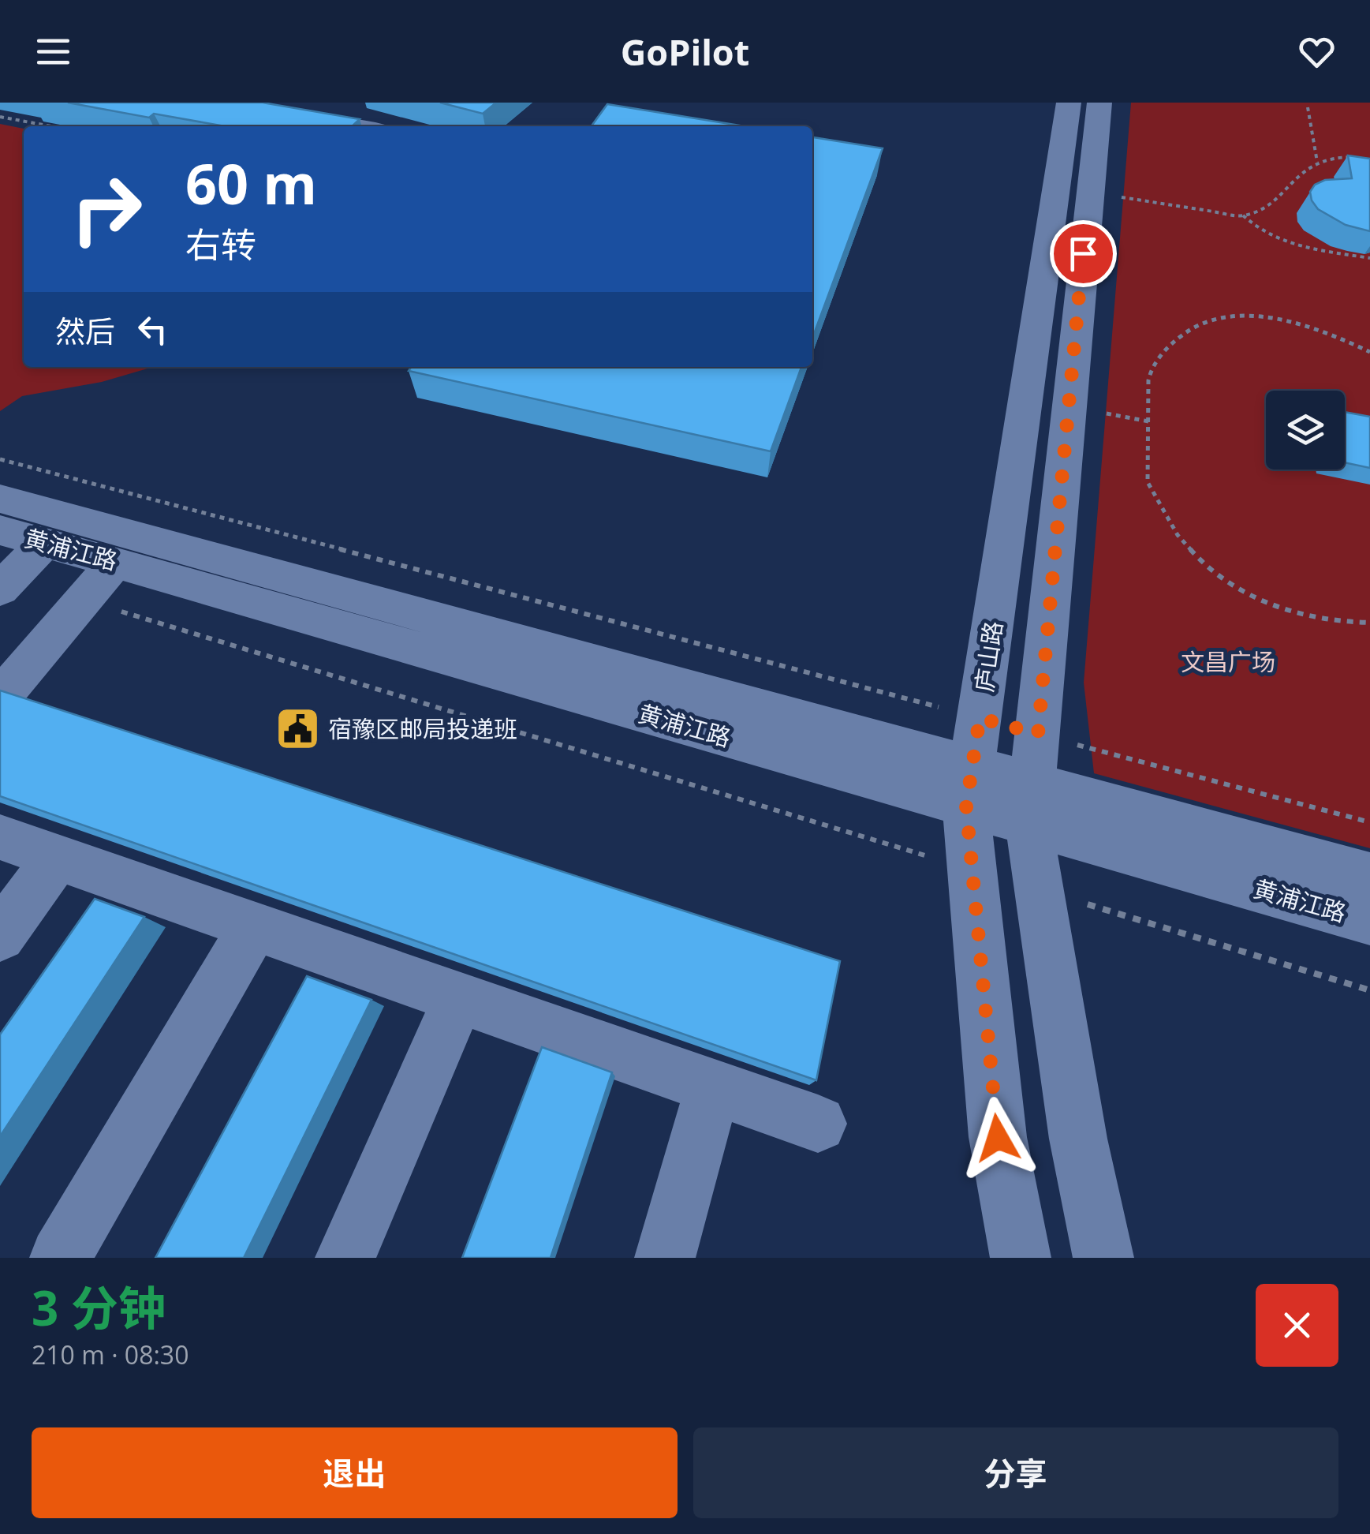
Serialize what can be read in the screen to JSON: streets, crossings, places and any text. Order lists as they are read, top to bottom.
{
  "streets": {
    "street": ["黄浦江路", "庐山路"]
  },
  "crossings": [
    ["黄浦江路", "庐山路"]
  ],
  "parks": ["文昌广场"],
  "places": {
    "public building": ["宿豫区邮局投递班"]
  },
  "page": {
    "header": "GoPilot",
    "turn": ["60 m", "右转"],
    "then": "然后",
    "heading": ["3 分钟", "210 m · 08:30"],
    "buttons": ["退出", "分享"]
  }
}
